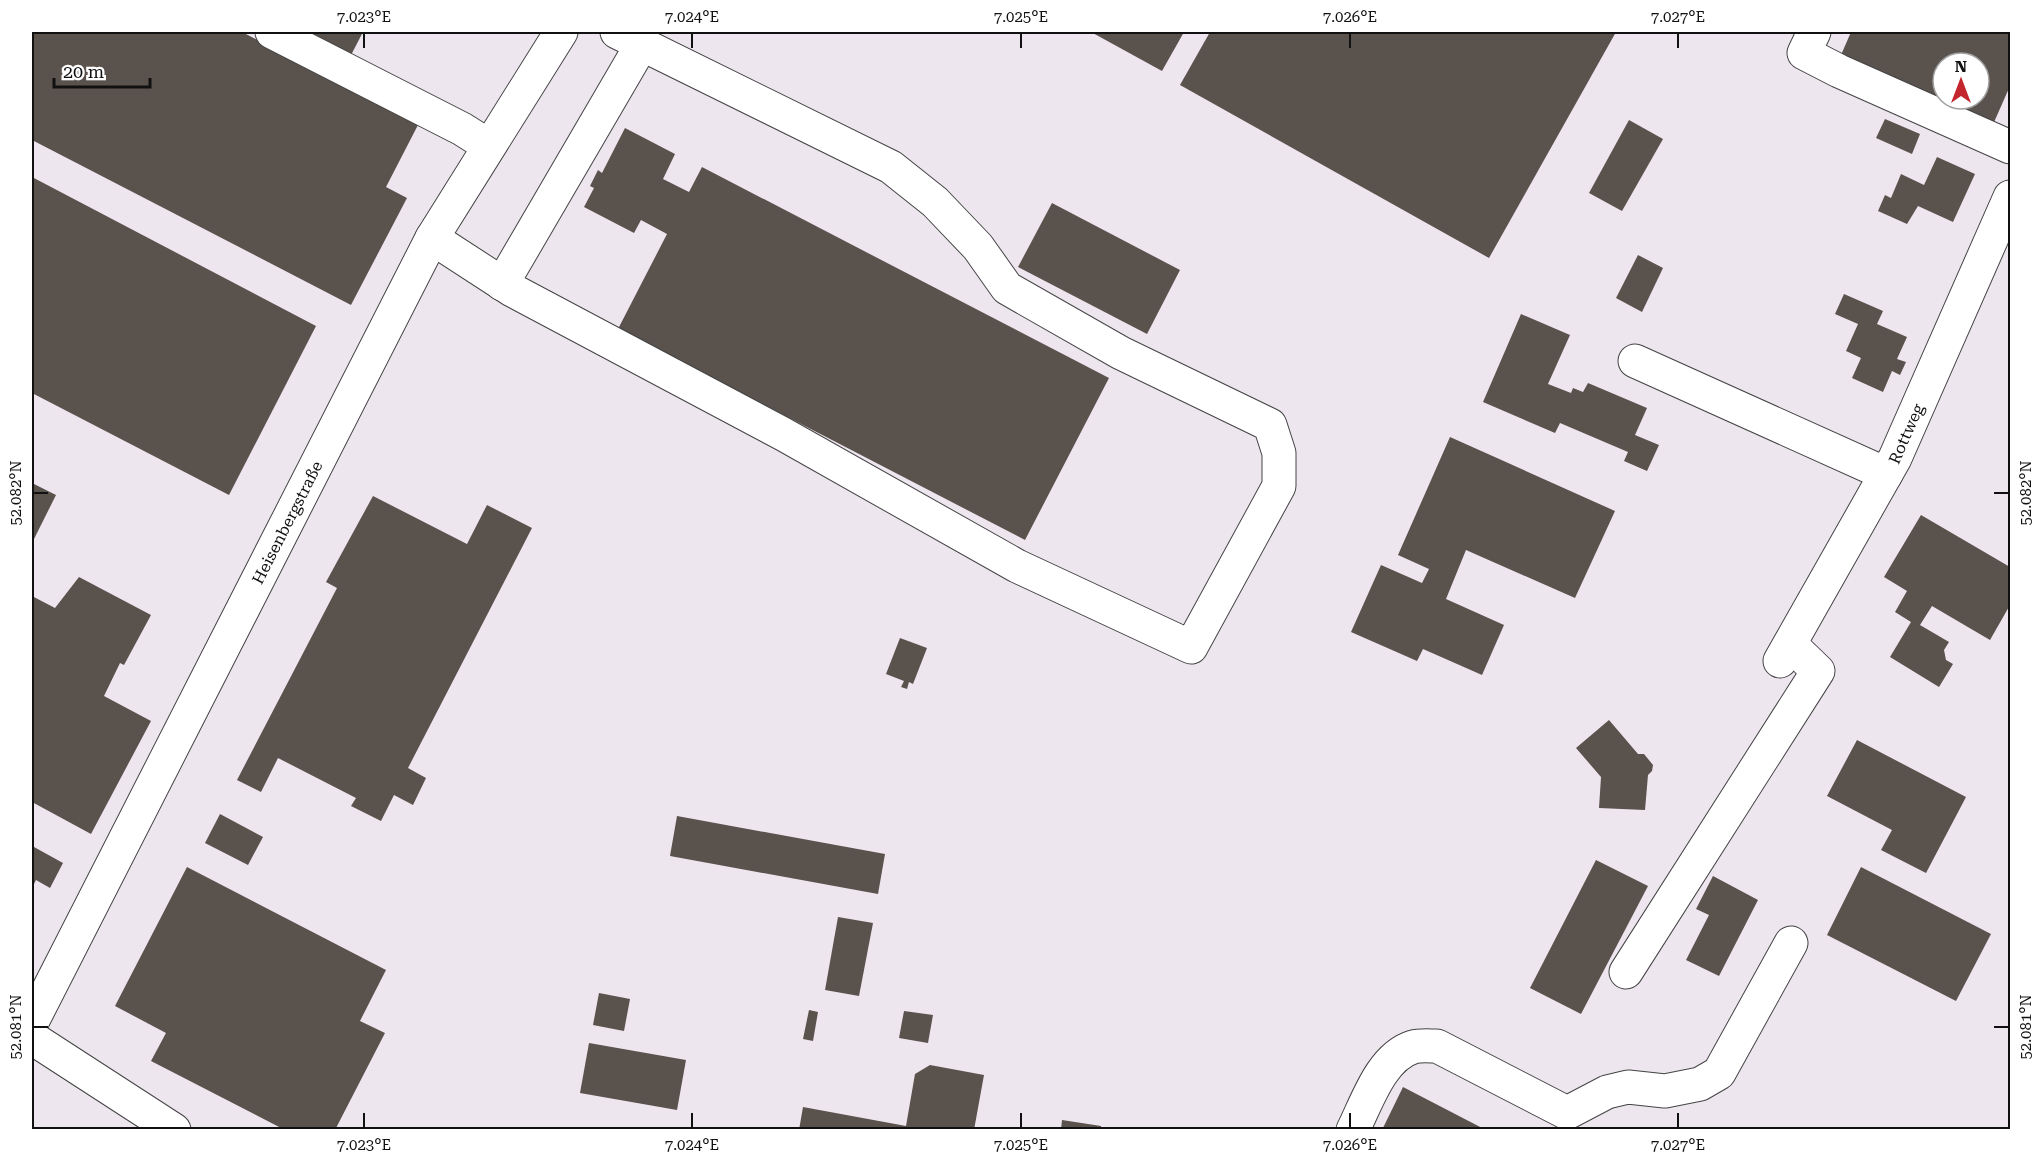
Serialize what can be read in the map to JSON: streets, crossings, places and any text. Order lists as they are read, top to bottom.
{
  "streets": {
    "street": ["Rottweg", "Heisenbergstraße"]
  },
  "scale_bar": "20 m",
  "north": "top",
  "coordinates": [
    "7.023°E",
    "7.024°E",
    "7.025°E",
    "7.026°E",
    "7.027°E",
    "52.082°N",
    "52.081°N"
  ]
}
